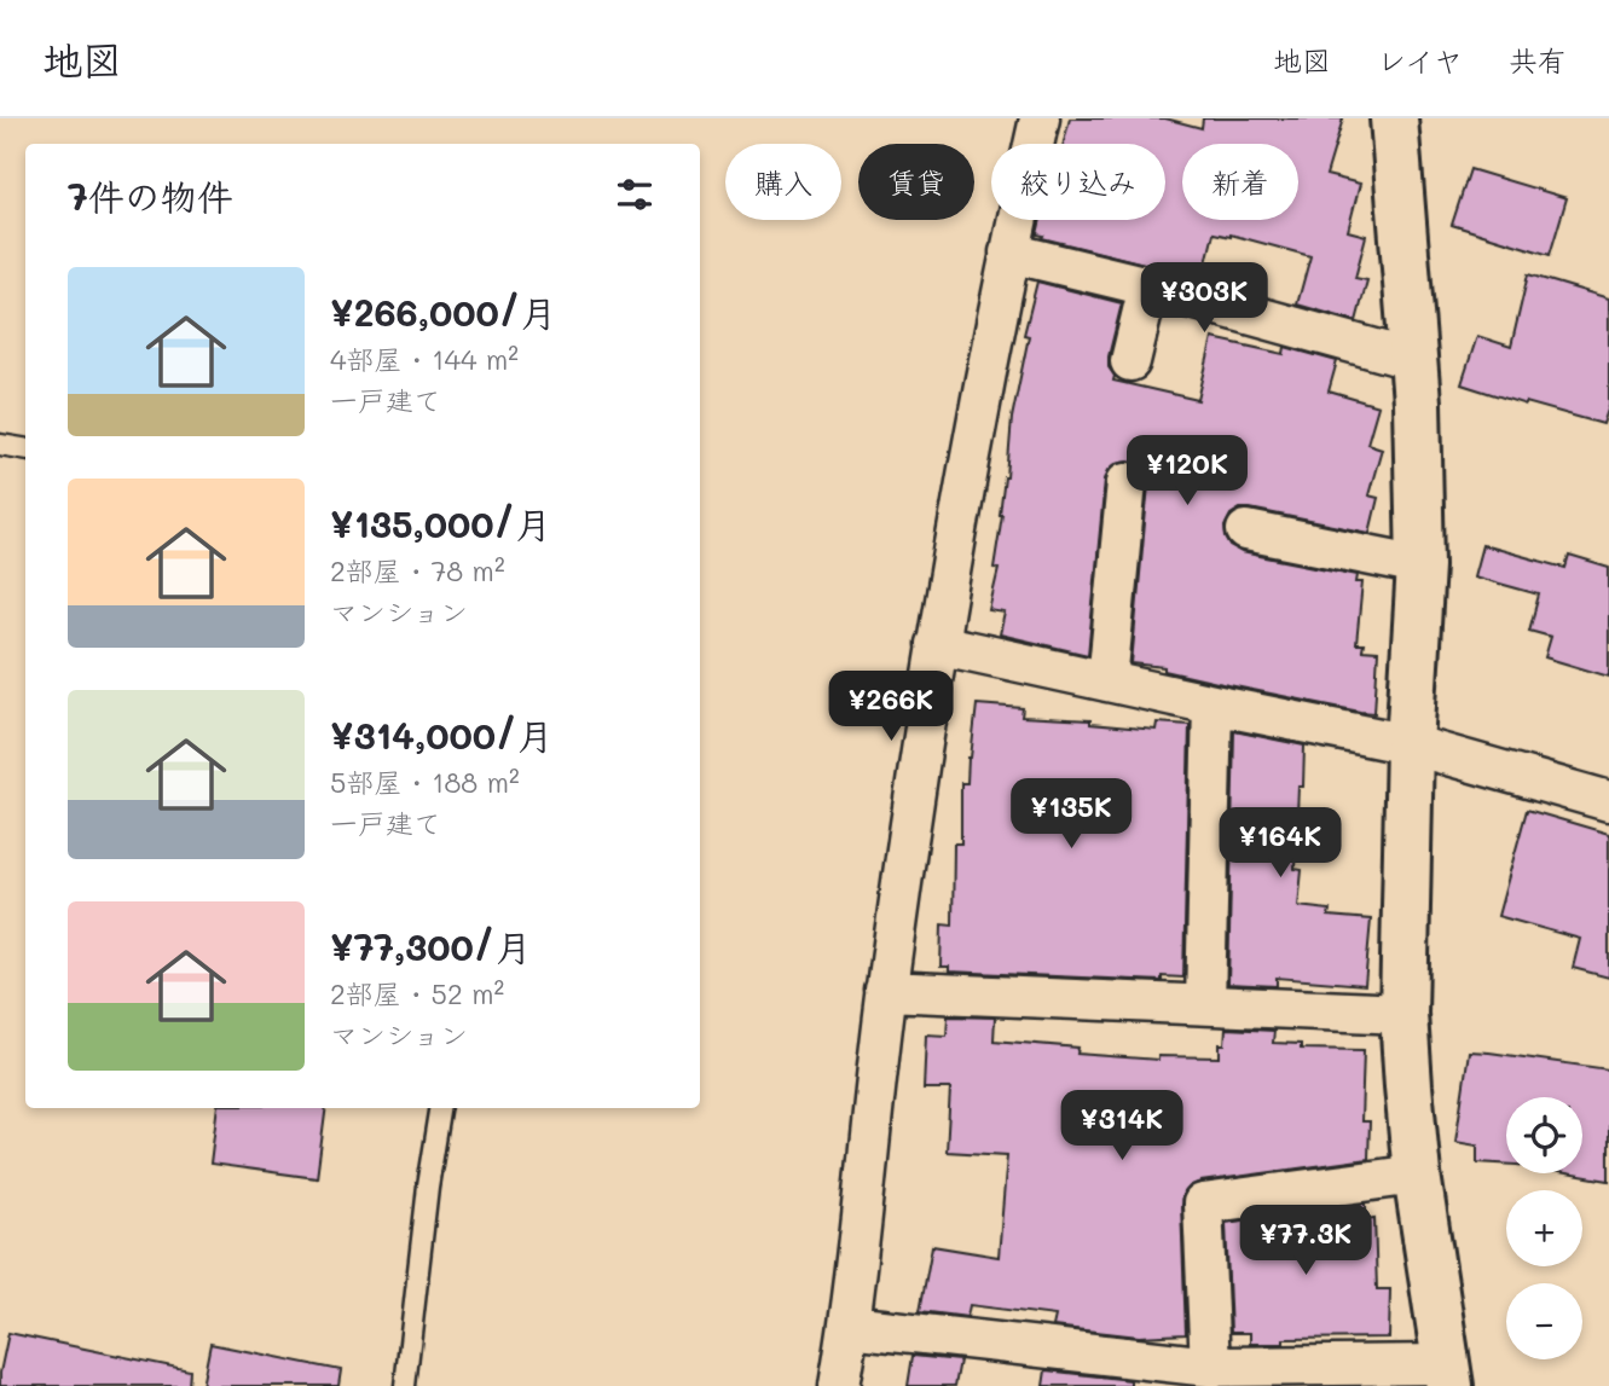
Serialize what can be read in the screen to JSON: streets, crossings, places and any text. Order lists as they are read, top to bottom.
{
  "page": {
    "header": "地図",
    "nav": ["地図", "レイヤ", "共有"],
    "chip": [
      "購入",
      "賃貸",
      "絞り込み",
      "新着"
    ],
    "heading": "7件の物件",
    "list": [
      {
        "name": "¥266,000/月",
        "note": "4部屋 · 144 m² · 一戸建て"
      },
      {
        "name": "¥135,000/月",
        "note": "2部屋 · 78 m² · マンション"
      },
      {
        "name": "¥314,000/月",
        "note": "5部屋 · 188 m² · 一戸建て"
      },
      {
        "name": "¥77,300/月",
        "note": "2部屋 · 52 m² · マンション"
      }
    ],
    "price": [
      "¥303K",
      "¥120K",
      "¥266K",
      "¥135K",
      "¥164K",
      "¥314K",
      "¥77.3K"
    ],
    "map_buttons": ["+", "−"]
  }
}
